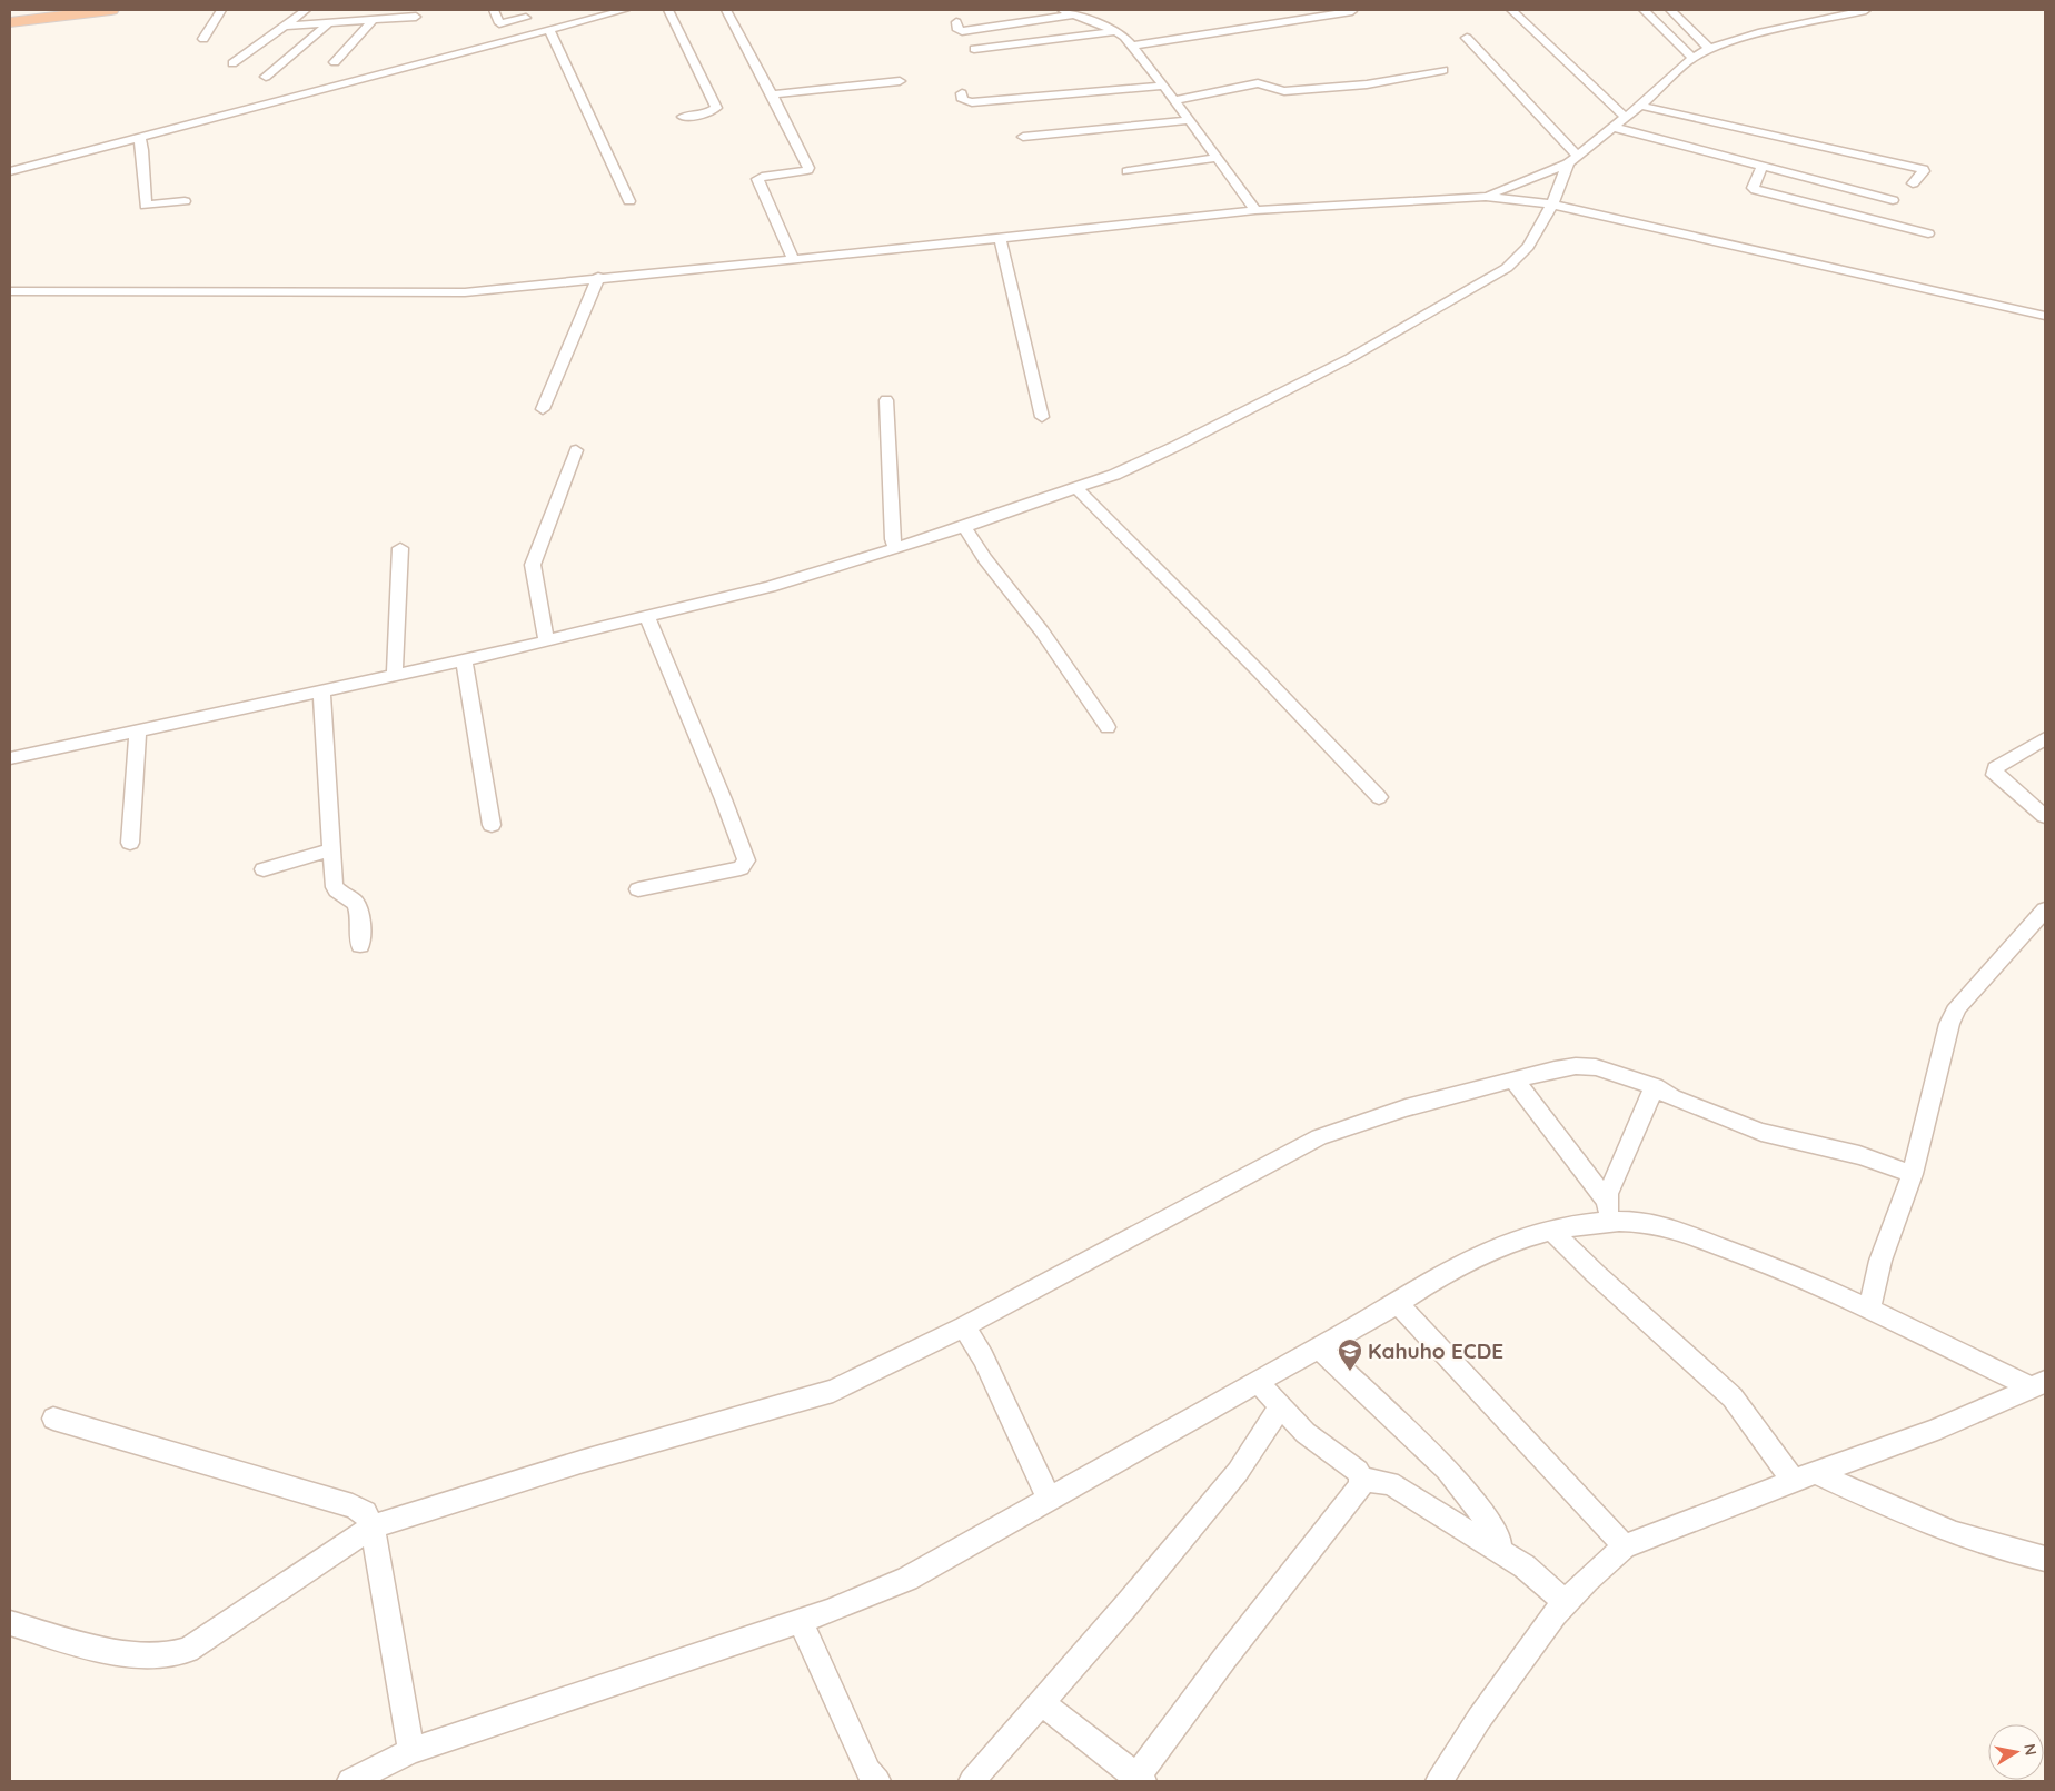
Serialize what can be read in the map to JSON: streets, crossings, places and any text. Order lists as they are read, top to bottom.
{
  "places": {
    "school or university": ["Kahuho ECDE"]
  },
  "north": "right"
}
